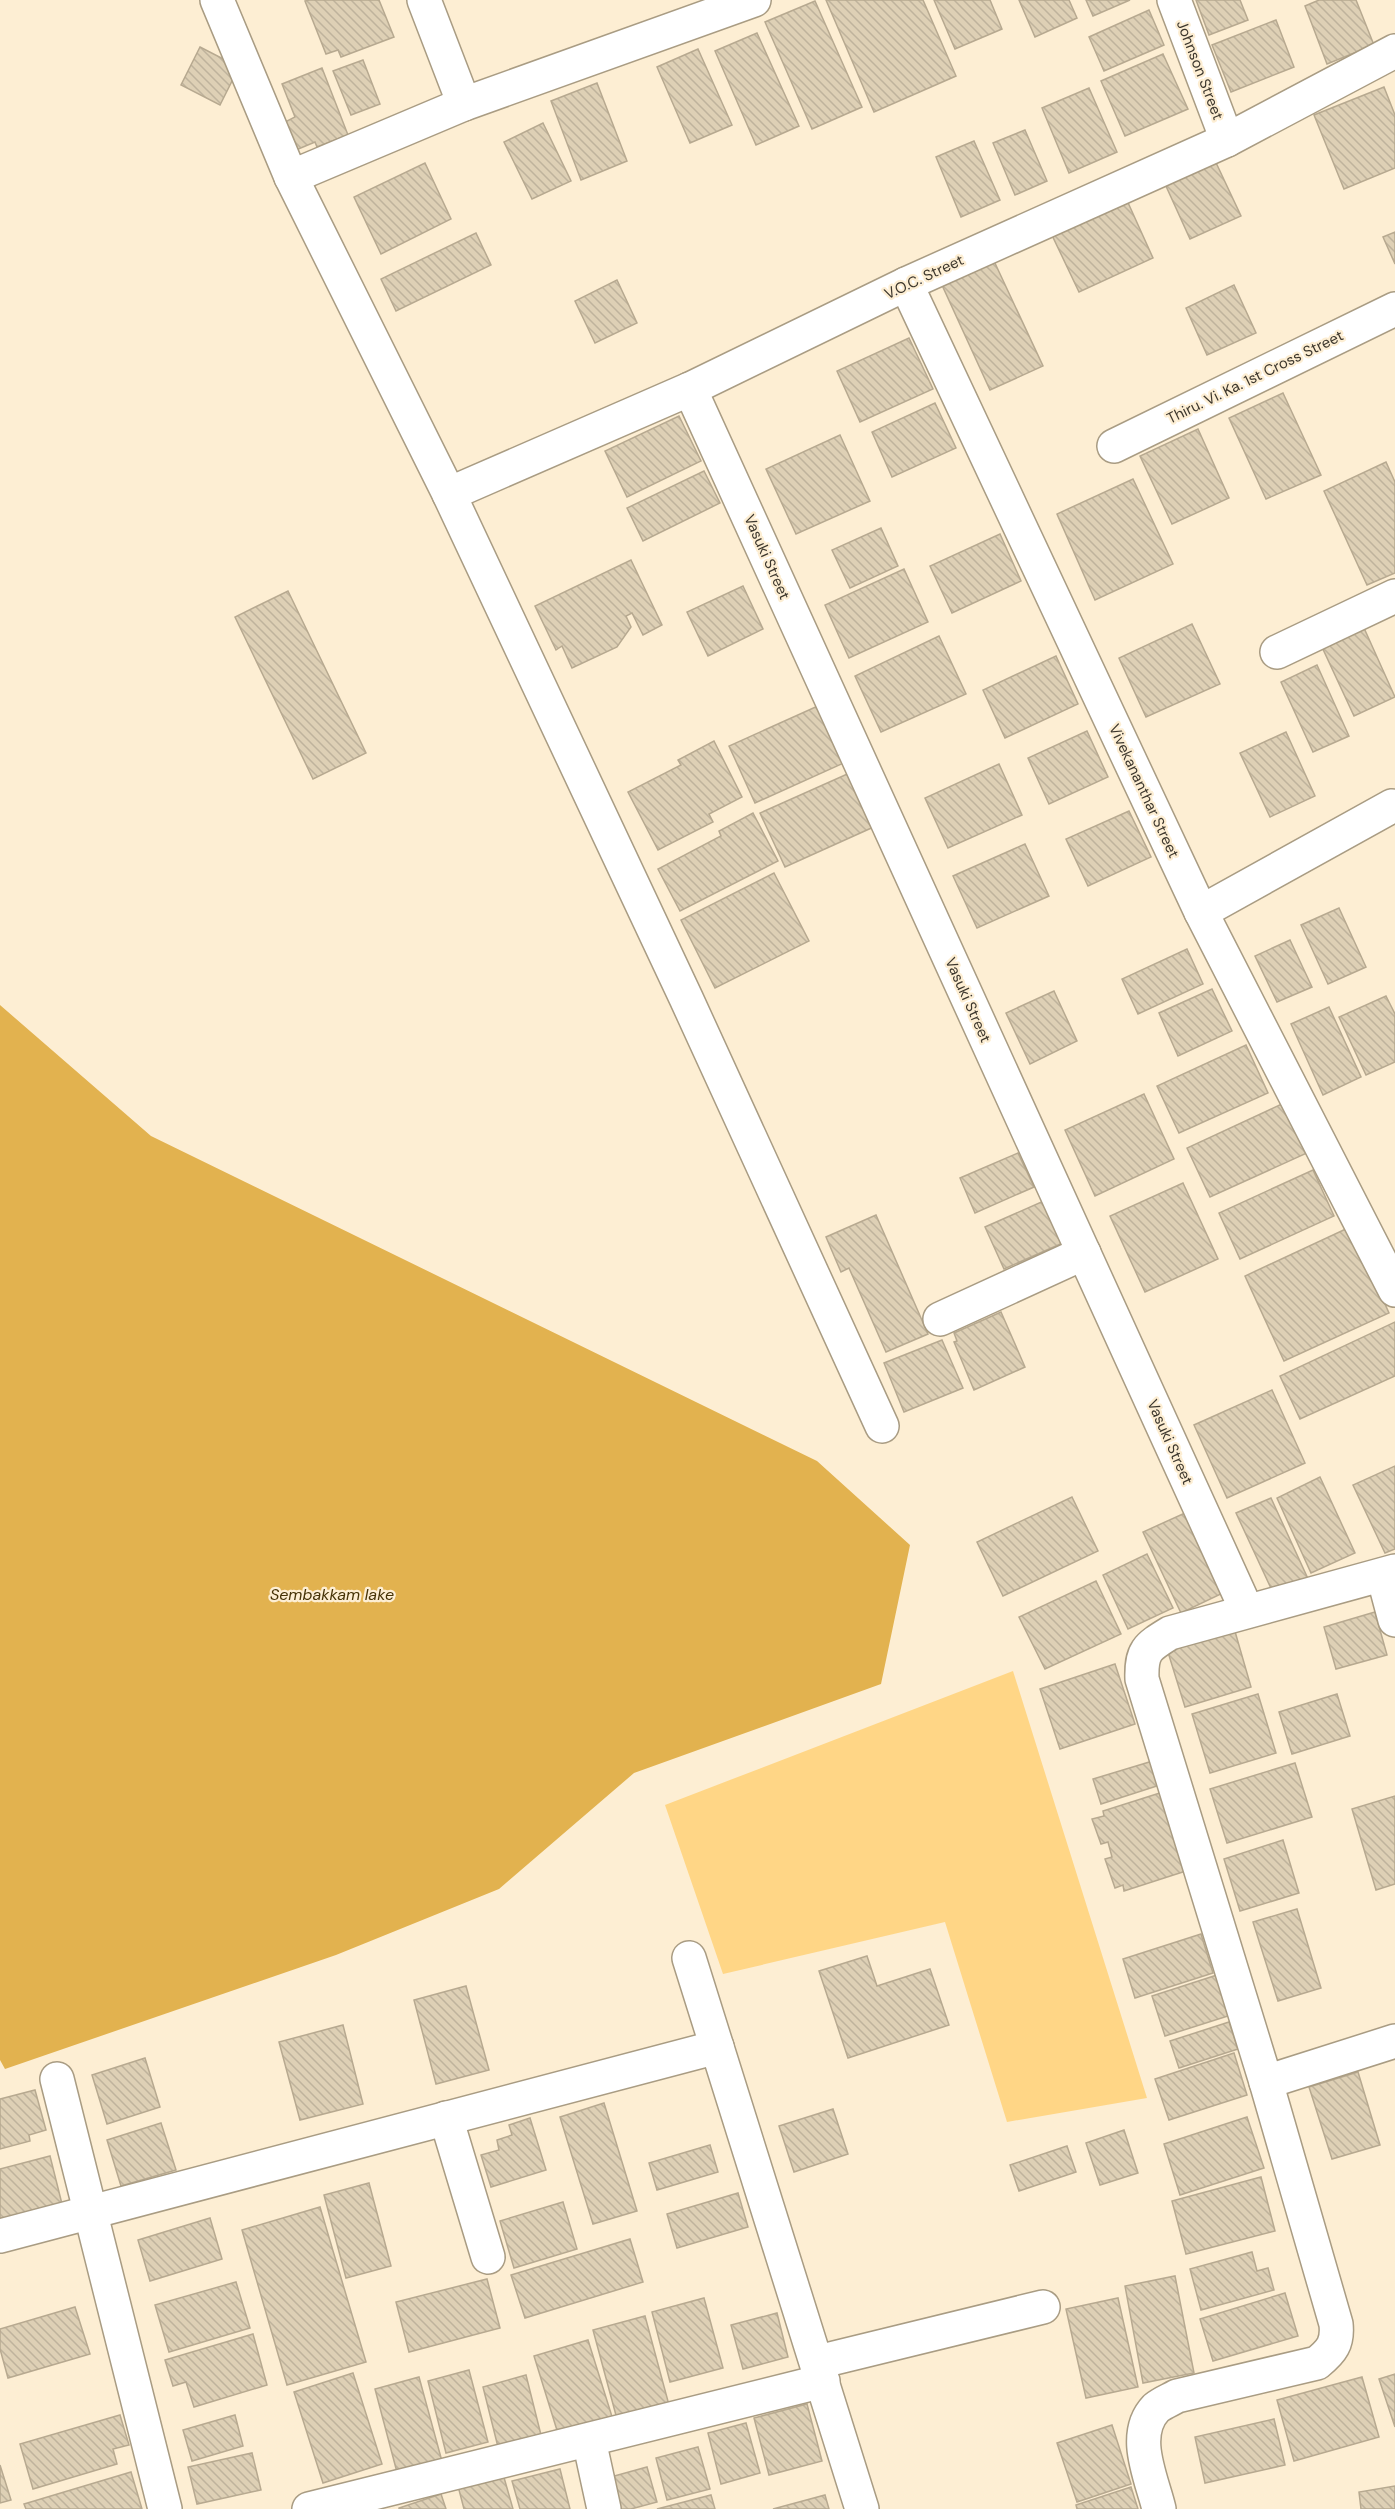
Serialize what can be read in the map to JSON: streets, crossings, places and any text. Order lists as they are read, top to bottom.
{
  "streets": {
    "street": [
      "Johnson Street",
      "V.O.C. Street",
      "Thiru. Vi. Ka. 1st Cross Street",
      "Vasuki Street",
      "Vivekananthar Street"
    ]
  },
  "crossings": [
    ["Johnson Street", "V.O.C. Street"],
    ["V.O.C. Street", "Vasuki Street"],
    ["V.O.C. Street", "Vivekananthar Street"]
  ],
  "water": ["Sembakkam lake"]
}
